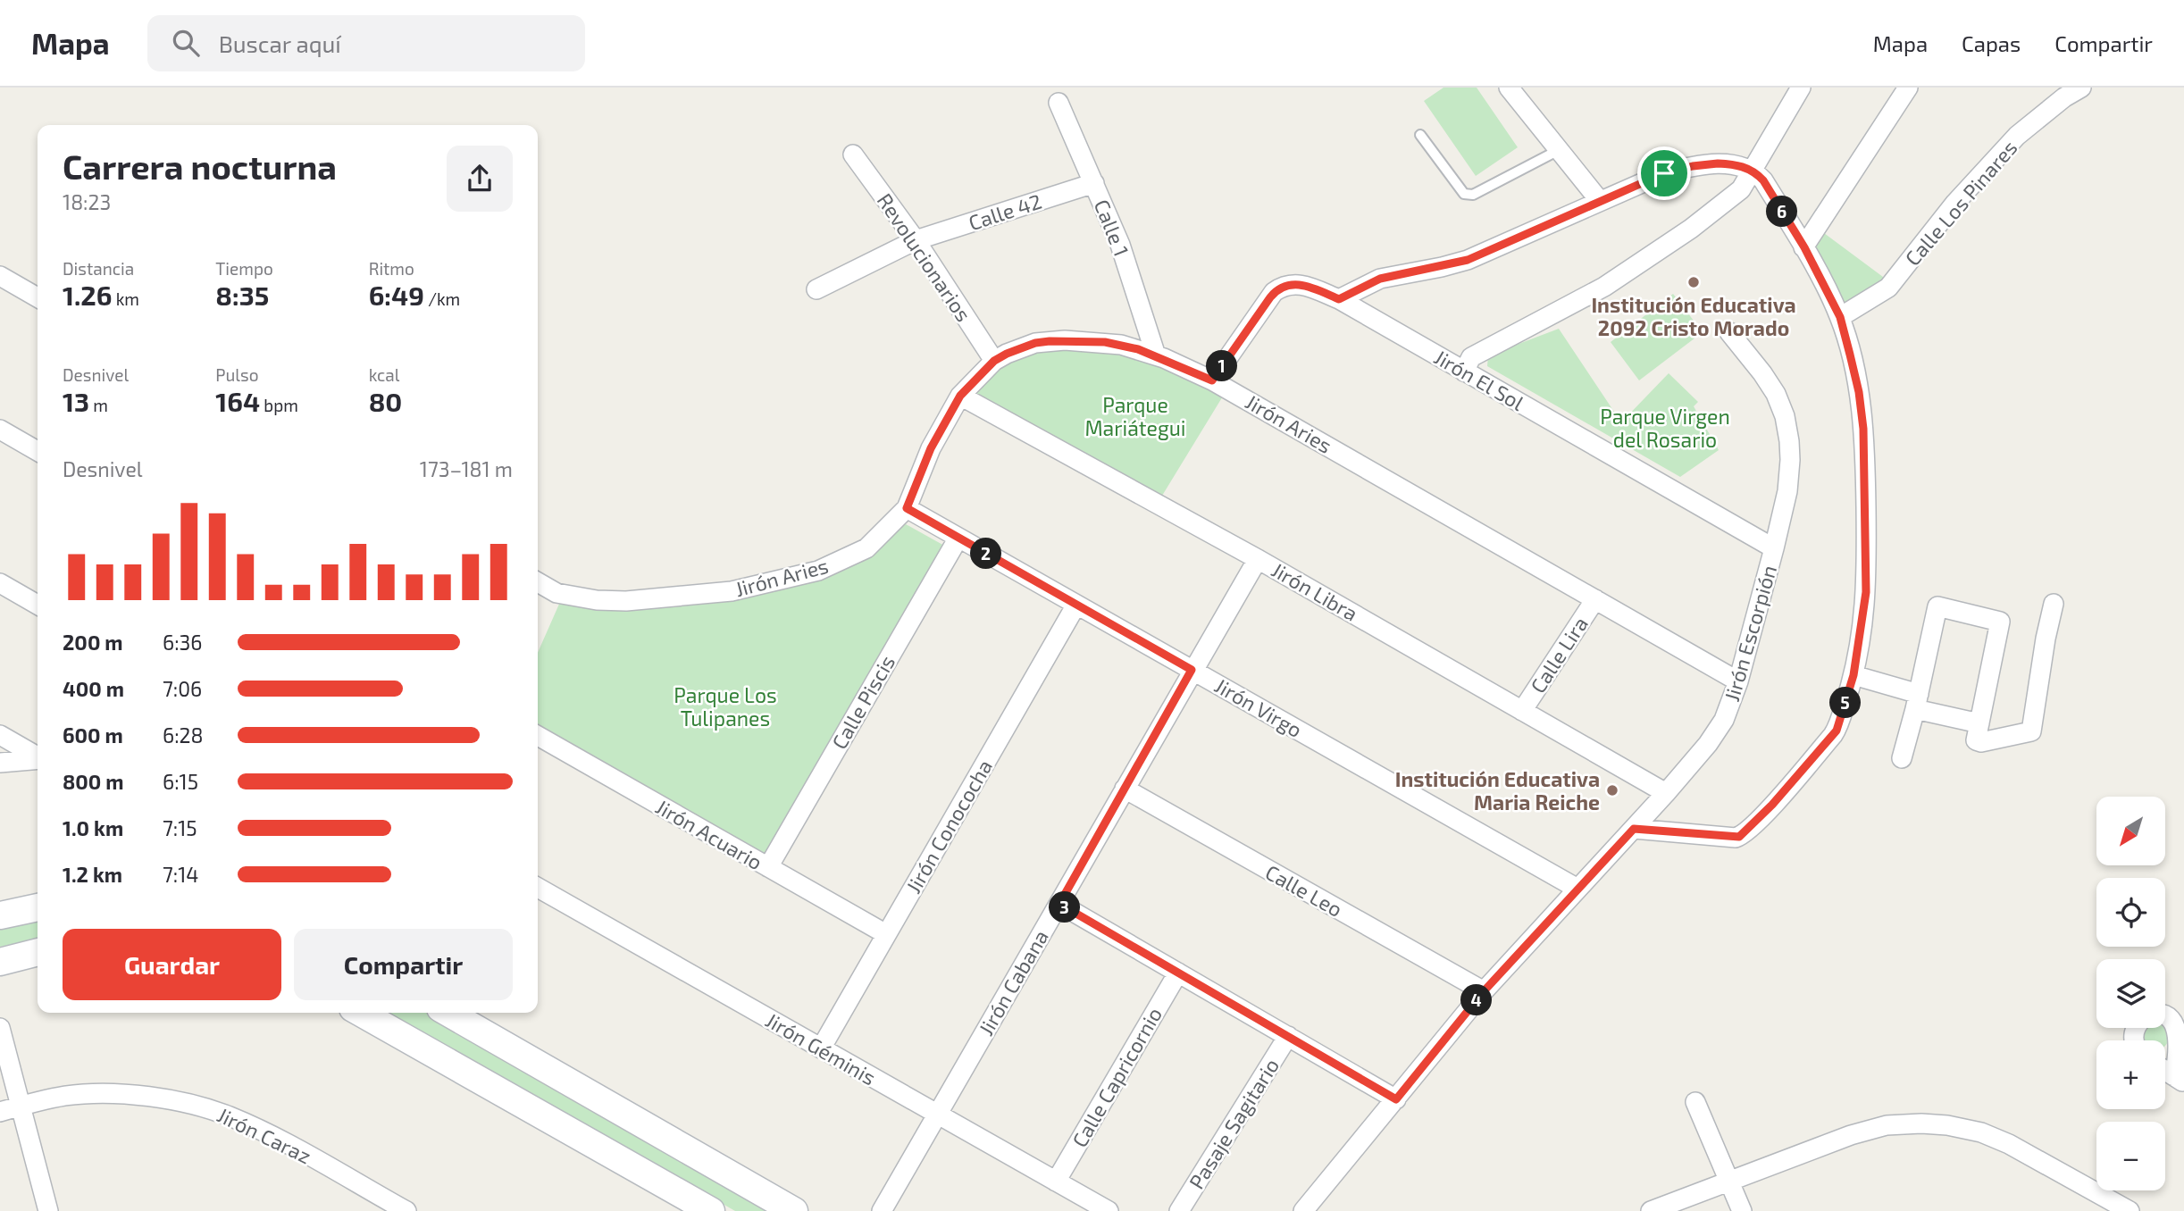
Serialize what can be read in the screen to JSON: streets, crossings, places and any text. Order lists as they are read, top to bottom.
{
  "streets": {
    "street": [
      "Calle Los Pinares",
      "Calle 42",
      "Calle 1",
      "Revolucionarios",
      "Jirón El Sol",
      "Jirón Aries",
      "Jirón Libra",
      "Jirón Escorpión",
      "Calle Lira",
      "Calle Piscis",
      "Jirón Virgo",
      "Jirón Conococha",
      "Jirón Acuario",
      "Calle Leo",
      "Jirón Cabana",
      "Jirón Géminis",
      "Calle Capricornio",
      "Pasaje Sagitario",
      "Jirón Caraz"
    ]
  },
  "crossings": [
    ["Calle 42", "Calle 1"],
    ["Calle 42", "Revolucionarios"],
    ["Calle 1", "Jirón Aries"],
    ["Revolucionarios", "Jirón Aries"],
    ["Jirón El Sol", "Jirón Aries"],
    ["Jirón El Sol", "Jirón Escorpión"],
    ["Jirón Aries", "Jirón Libra"],
    ["Jirón Aries", "Jirón Escorpión"],
    ["Jirón Aries", "Calle Lira"],
    ["Jirón Aries", "Jirón Virgo"],
    ["Jirón Libra", "Jirón Escorpión"],
    ["Jirón Libra", "Calle Lira"],
    ["Jirón Libra", "Jirón Cabana"],
    ["Jirón Escorpión", "Jirón Virgo"],
    ["Jirón Escorpión", "Calle Leo"],
    ["Calle Piscis", "Jirón Virgo"],
    ["Calle Piscis", "Jirón Acuario"],
    ["Jirón Virgo", "Jirón Conococha"],
    ["Jirón Virgo", "Jirón Cabana"],
    ["Jirón Conococha", "Jirón Acuario"],
    ["Jirón Conococha", "Jirón Géminis"],
    ["Calle Leo", "Jirón Cabana"],
    ["Jirón Cabana", "Jirón Géminis"],
    ["Jirón Géminis", "Calle Capricornio"]
  ],
  "parks": ["Parque Mariátegui", "Parque Virgen del Rosario", "Parque Los Tulipanes"],
  "places": ["Institución Educativa 2092 Cristo Morado", "Institución Educativa Maria Reiche"],
  "north": "bottom left",
  "page": {
    "header": "Mapa",
    "search": "Buscar aquí",
    "nav": ["Mapa", "Capas", "Compartir"],
    "heading": ["Carrera nocturna", "18:23"],
    "pins": [
      "6",
      "1",
      "2",
      "5",
      "3",
      "4"
    ],
    "stats": [
      ["Distancia", "1.26 km"],
      ["Tiempo", "8:35"],
      ["Ritmo", "6:49 /km"],
      ["Desnivel", "13 m"],
      ["Pulso", "164 bpm"],
      ["kcal", "80"]
    ],
    "chart": ["Desnivel", "173–181 m"],
    "list": [
      {
        "name": "200 m",
        "note": "6:36"
      },
      {
        "name": "400 m",
        "note": "7:06"
      },
      {
        "name": "600 m",
        "note": "6:28"
      },
      {
        "name": "800 m",
        "note": "6:15"
      },
      {
        "name": "1.0 km",
        "note": "7:15"
      },
      {
        "name": "1.2 km",
        "note": "7:14"
      }
    ],
    "map_buttons": ["+", "−"],
    "buttons": ["Guardar", "Compartir"]
  }
}
